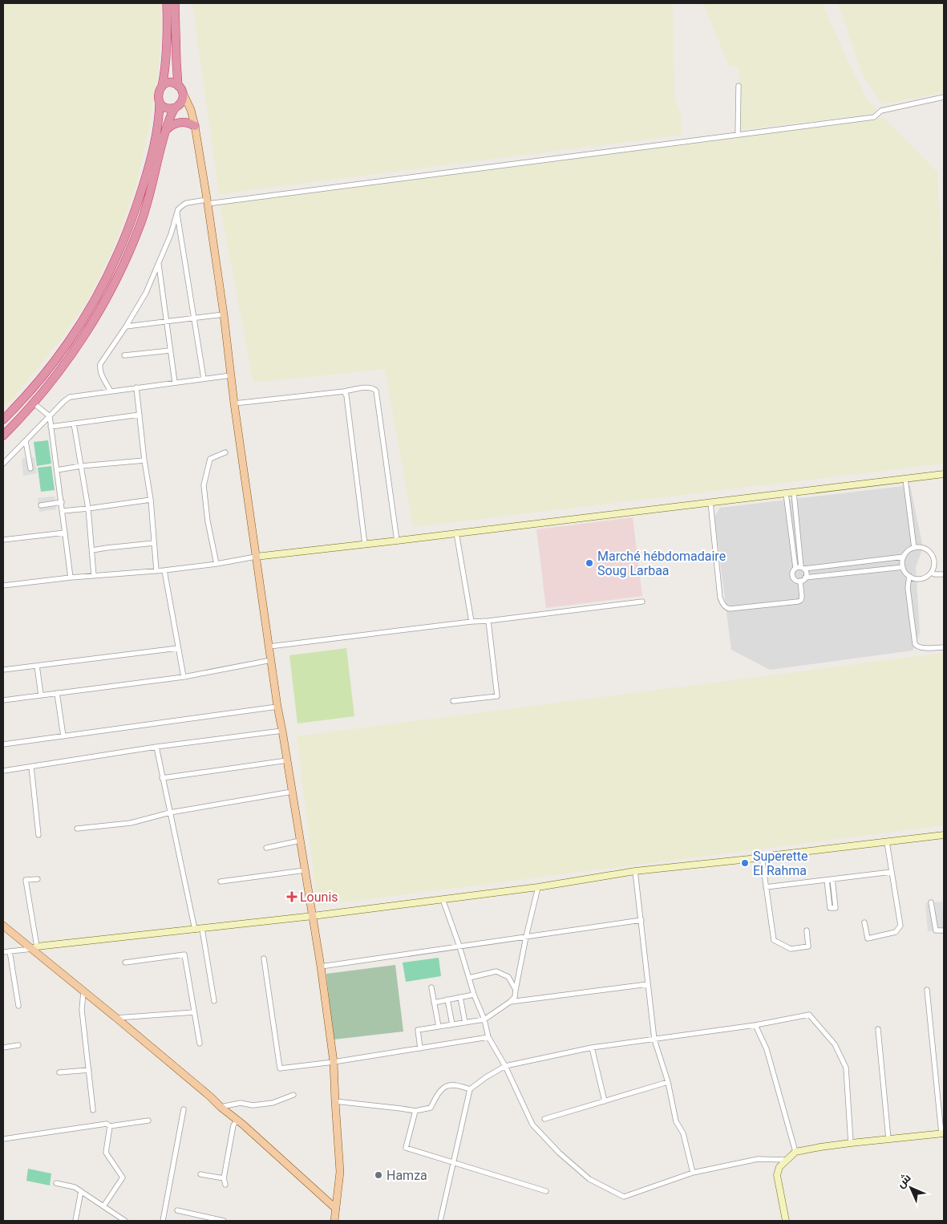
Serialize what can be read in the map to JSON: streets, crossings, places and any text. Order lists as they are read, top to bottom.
{
  "places": {
    "other": ["Marché hébdomadaire Soug Larbaa", "Superette El Rahma", "Hamza"],
    "health": ["Lounis"]
  },
  "north": "top left"
}
